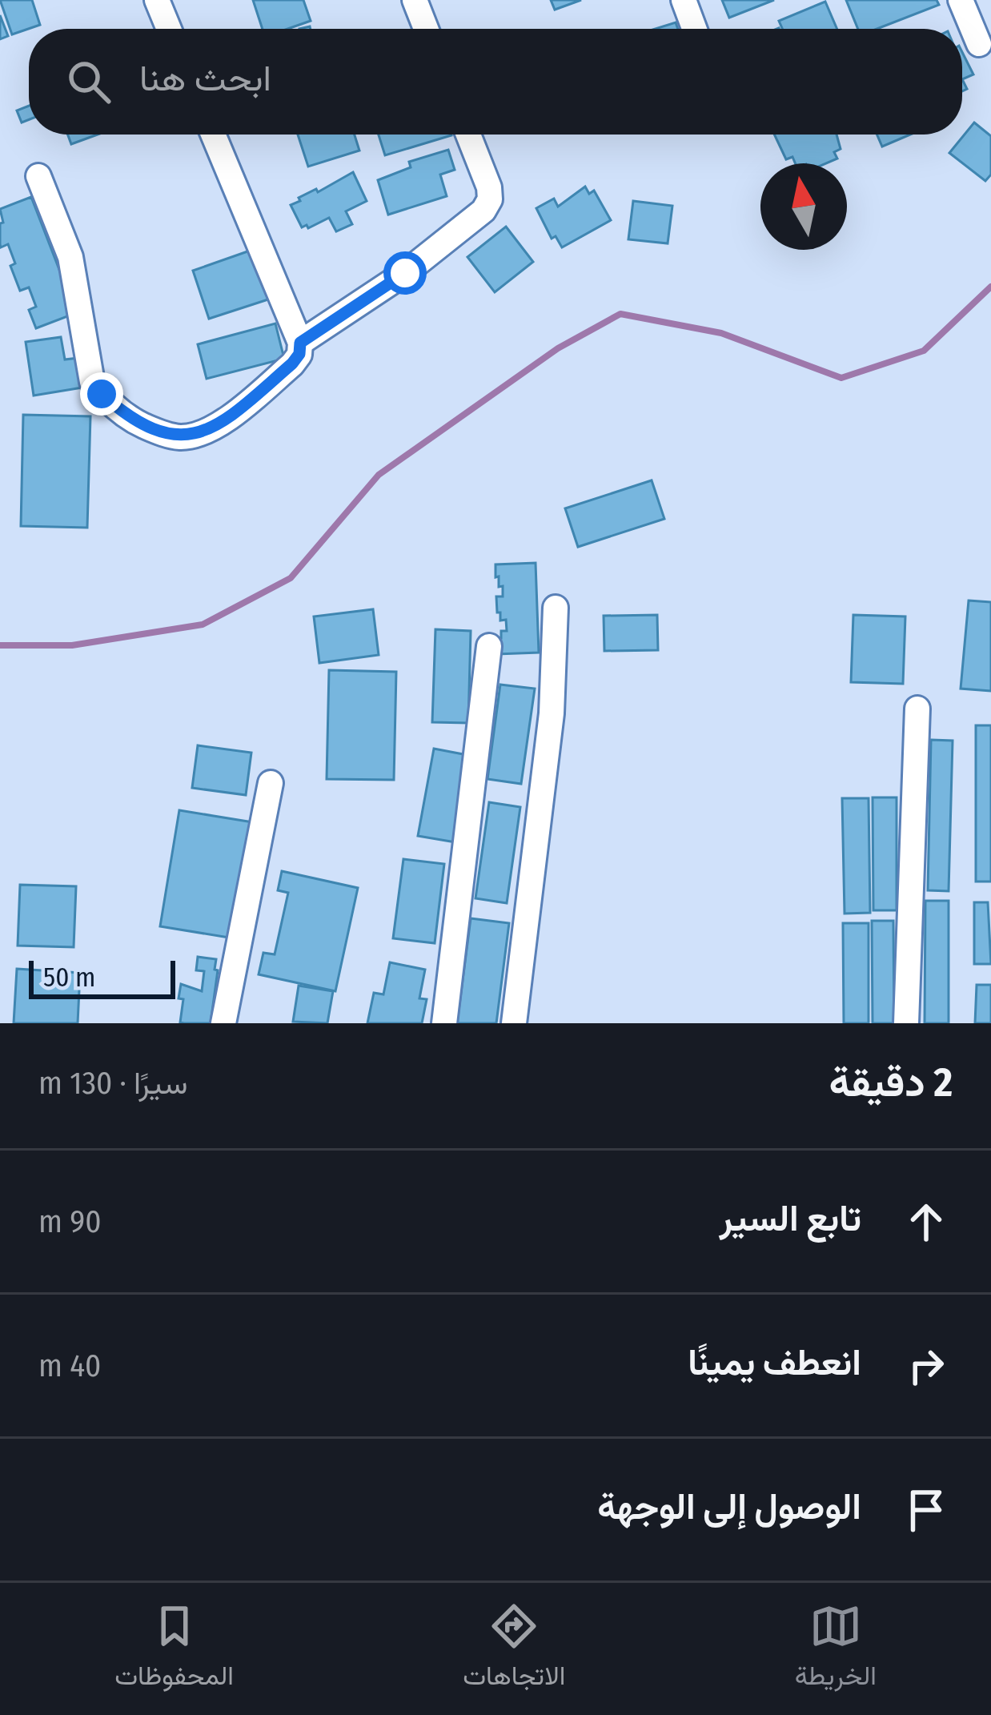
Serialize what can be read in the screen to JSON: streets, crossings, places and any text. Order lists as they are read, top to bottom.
{
  "scale_bar": "50 m",
  "north": "top",
  "page": {
    "search": "ابحث هنا",
    "scale": "50 m",
    "heading": ["2 دقيقة", "سيرًا · 130 m"],
    "list": [
      ["تابع السير", "90 m"],
      ["انعطف يمينًا", "40 m"],
      "الوصول إلى الوجهة"
    ],
    "nav": ["الخريطة", "الاتجاهات", "المحفوظات"]
  }
}
